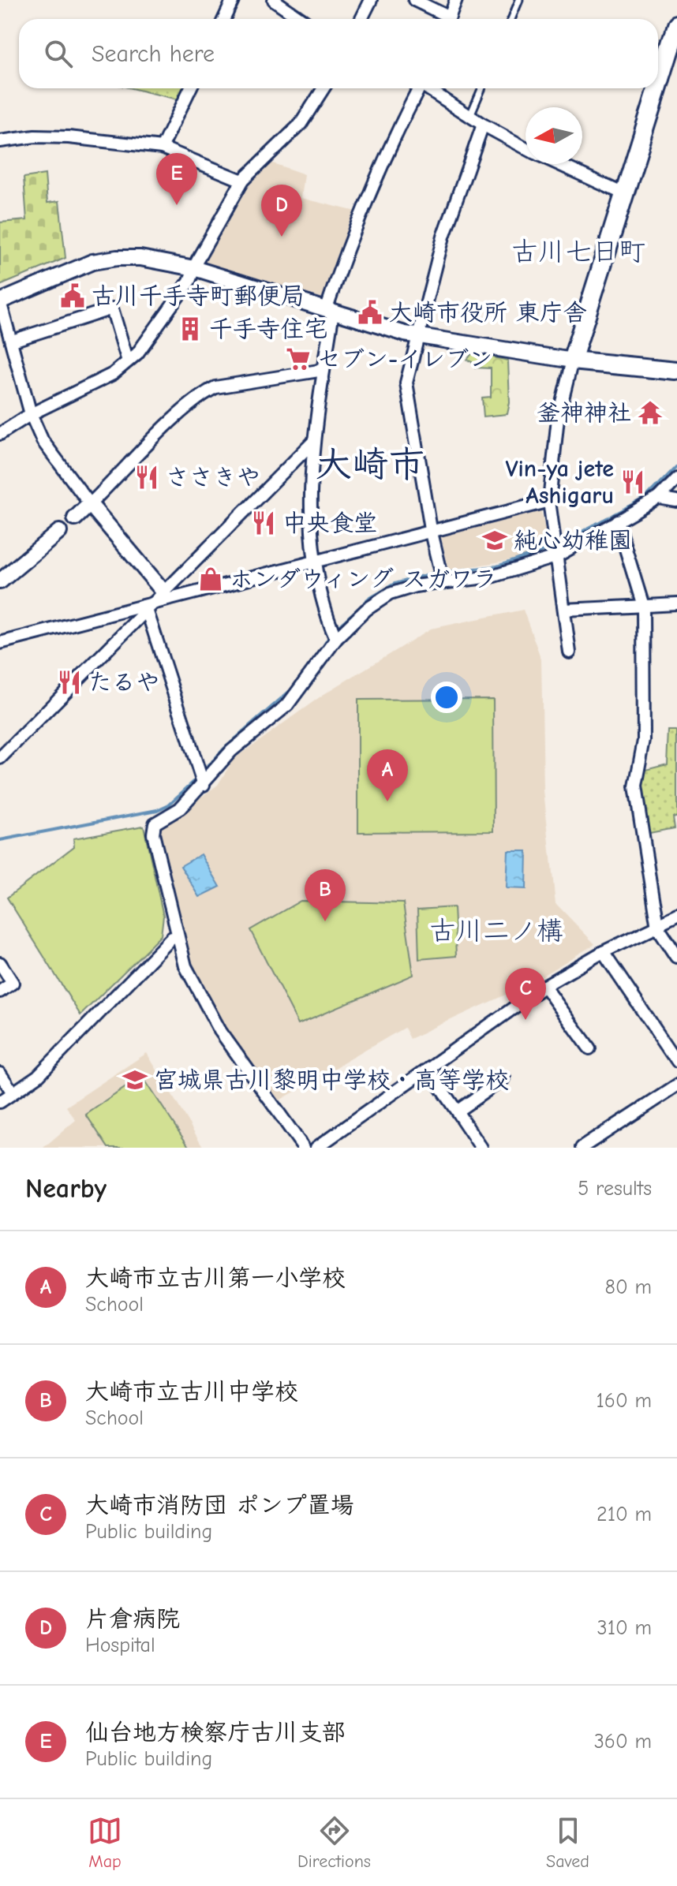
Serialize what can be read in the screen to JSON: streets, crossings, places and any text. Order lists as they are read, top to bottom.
{
  "districts": ["古川七日町", "大崎市", "古川二ノ構"],
  "places": {
    "public building": ["古川千手寺町郵便局", "大崎市役所 東庁舎"],
    "building": ["千手寺住宅"],
    "supermarket": ["セブン-イレブン"],
    "temple": ["釜神神社"],
    "restaurant": [
      "ささきや",
      "Vin-ya jete Ashigaru",
      "中央食堂",
      "たるや"
    ],
    "school or university": ["純心幼稚園", "宮城県古川黎明中学校・高等学校"],
    "shop": ["ホンダウィング スガワラ"]
  },
  "north": "left",
  "page": {
    "search": "Search here",
    "pins": [
      "E",
      "D",
      "A",
      "B",
      "C"
    ],
    "heading": ["Nearby", "5 results"],
    "list": [
      {
        "mark": "A",
        "name": "大崎市立古川第一小学校",
        "note": "School",
        "value": "80 m"
      },
      {
        "mark": "B",
        "name": "大崎市立古川中学校",
        "note": "School",
        "value": "160 m"
      },
      {
        "mark": "C",
        "name": "大崎市消防団 ポンプ置場",
        "note": "Public building",
        "value": "210 m"
      },
      {
        "mark": "D",
        "name": "片倉病院",
        "note": "Hospital",
        "value": "310 m"
      },
      {
        "mark": "E",
        "name": "仙台地方検察庁古川支部",
        "note": "Public building",
        "value": "360 m"
      }
    ],
    "nav": ["Map", "Directions", "Saved"]
  }
}
